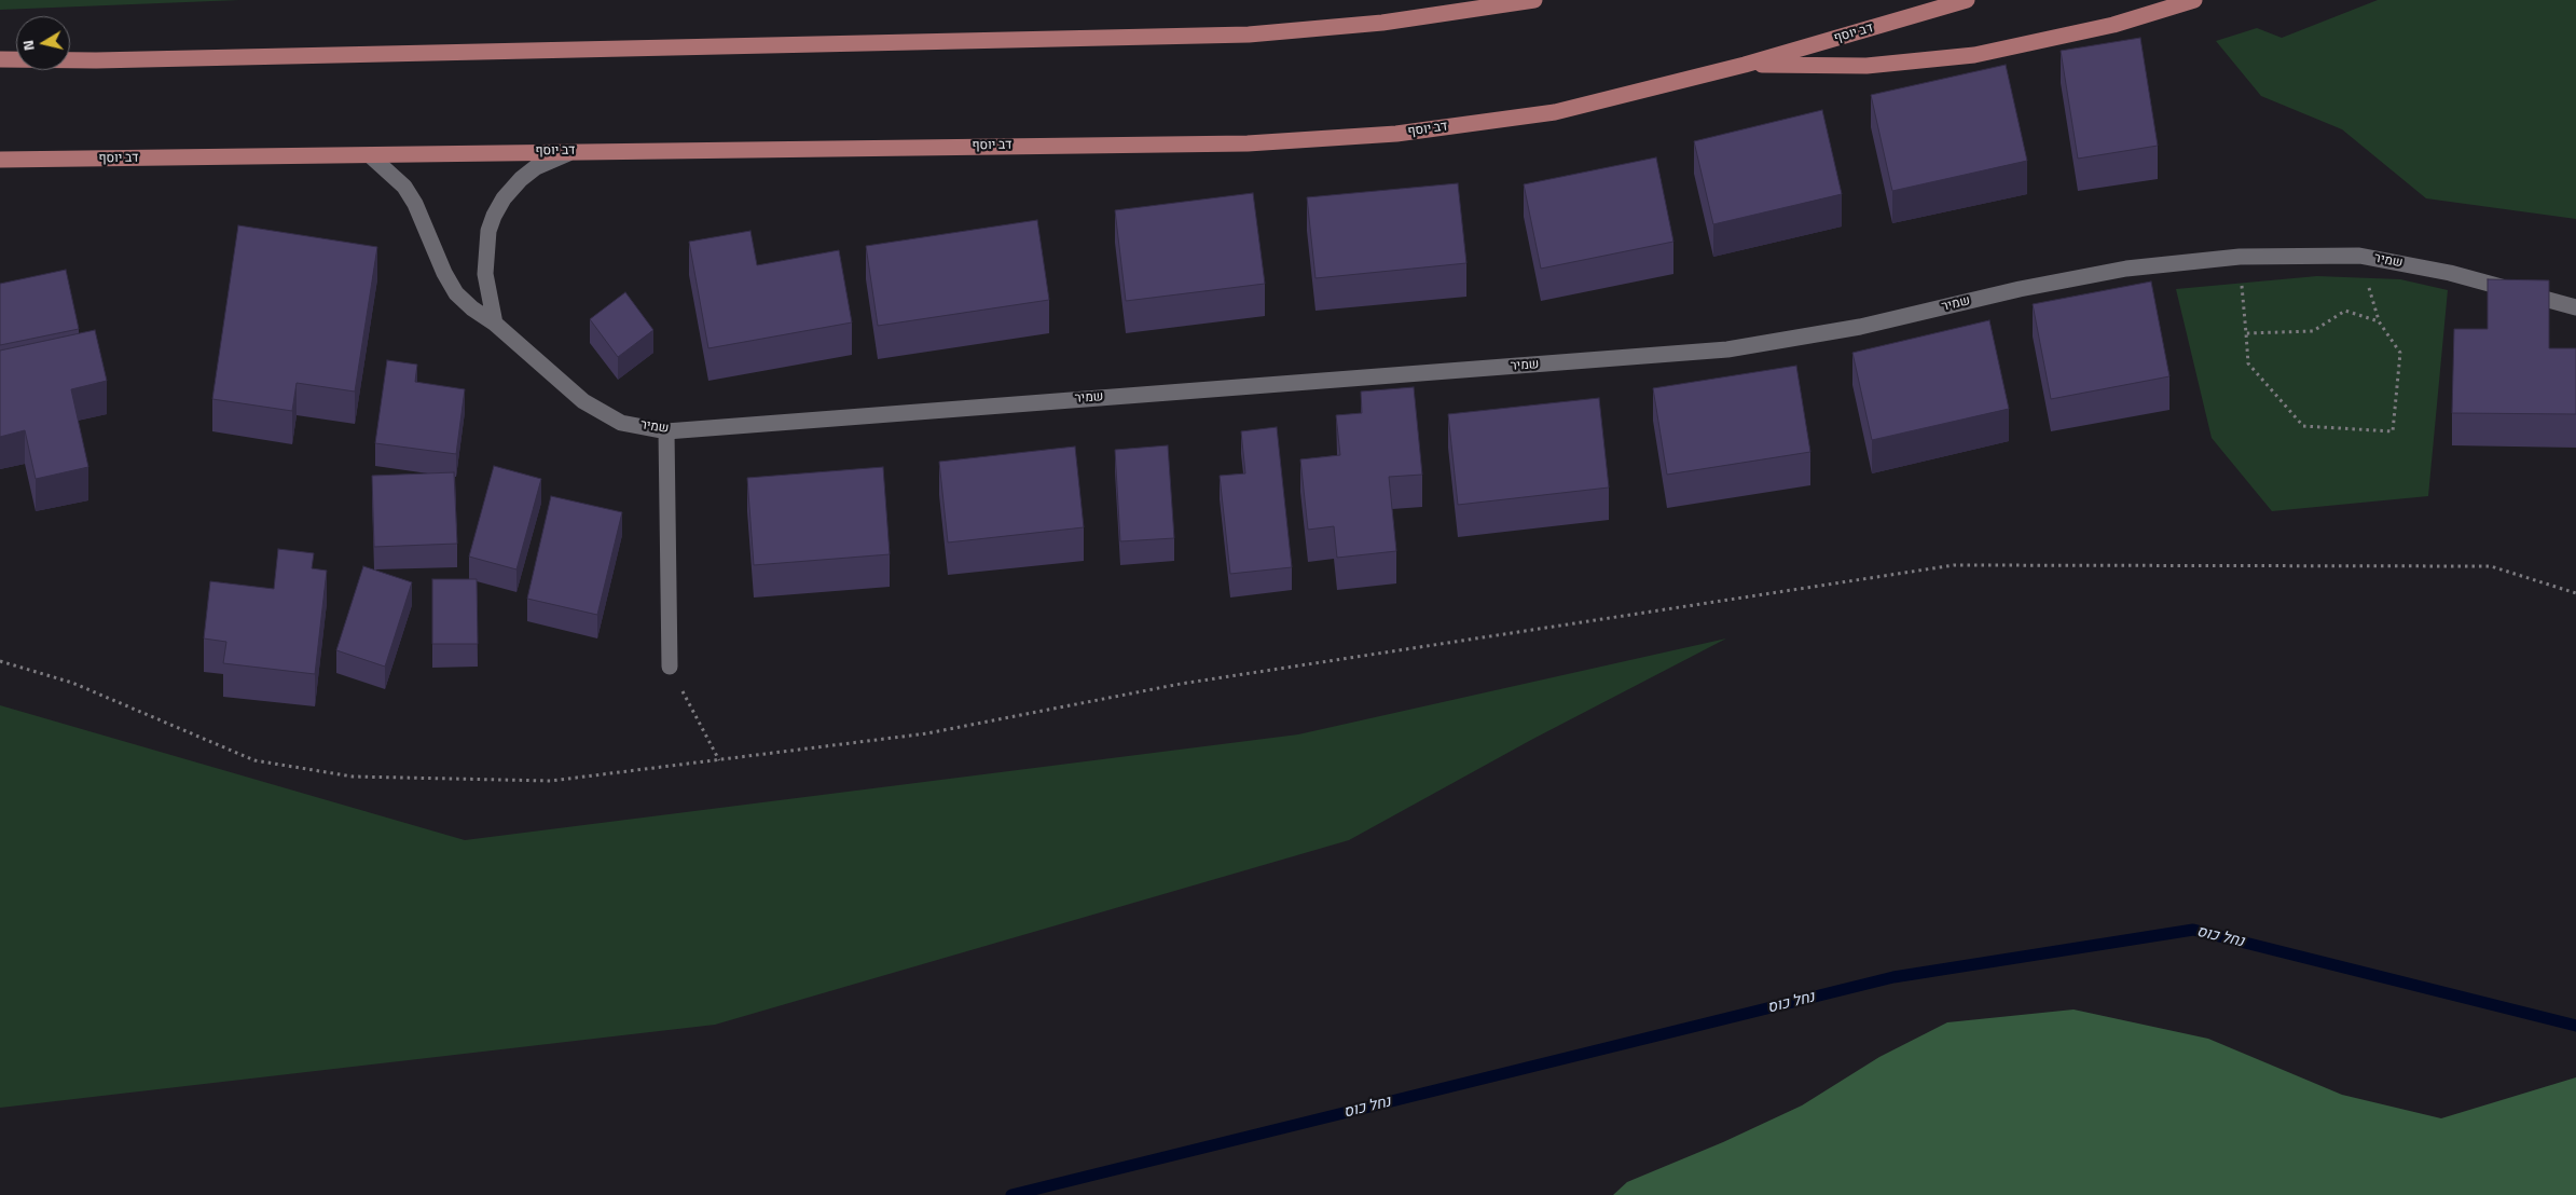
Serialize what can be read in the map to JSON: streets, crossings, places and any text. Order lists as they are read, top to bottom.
{
  "streets": {
    "main road": ["דב יוסף"],
    "street": ["שמיר"]
  },
  "crossings": [
    ["דב יוסף", "שמיר"]
  ],
  "water": ["נחל כוס"],
  "north": "left"
}
